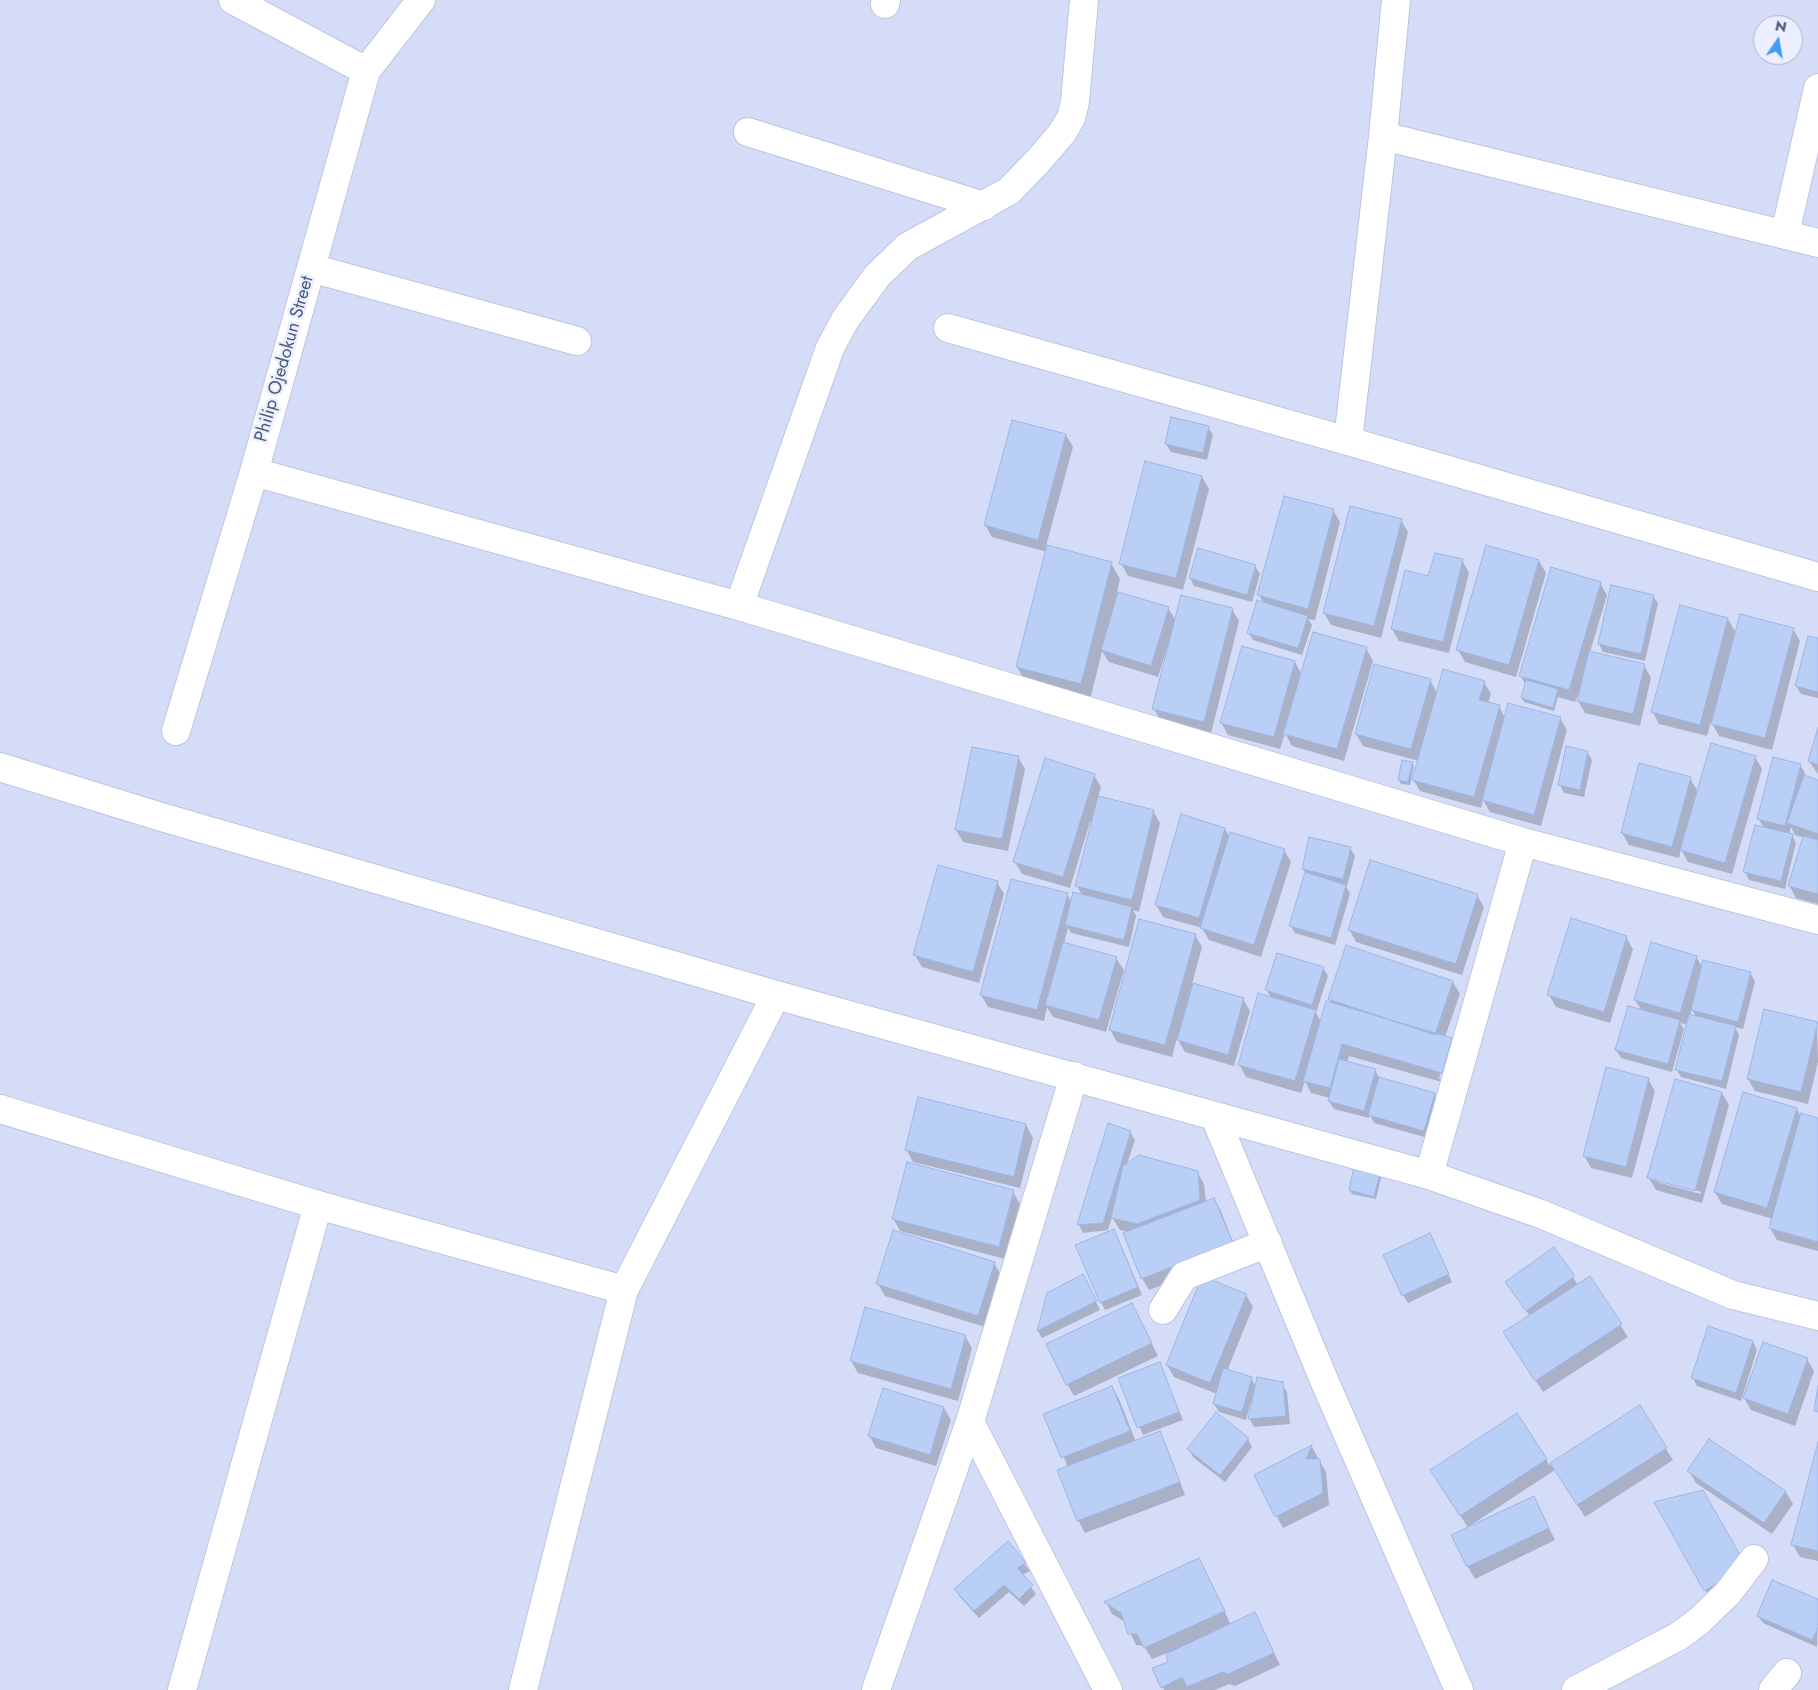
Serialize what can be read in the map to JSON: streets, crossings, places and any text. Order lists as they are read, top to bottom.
{
  "streets": {
    "street": ["Philip Ojedokun Street"]
  },
  "north": "top"
}
